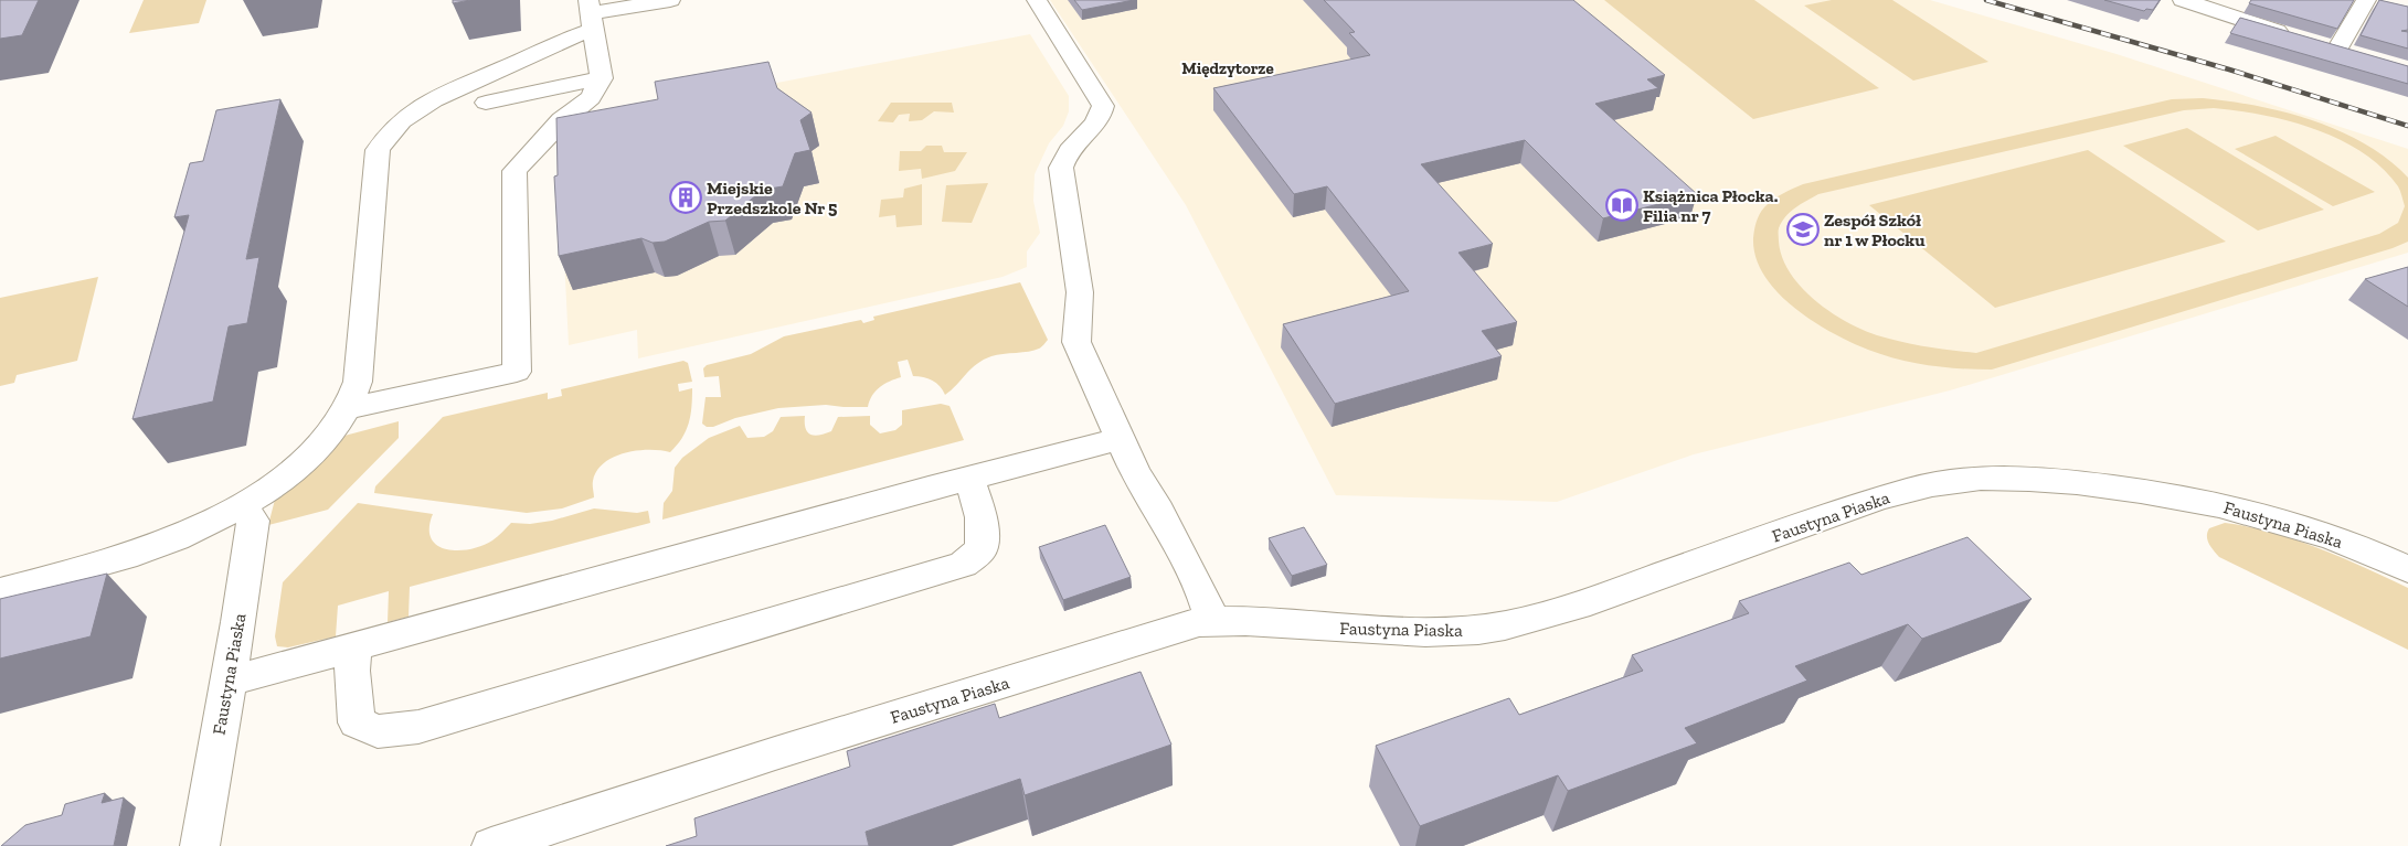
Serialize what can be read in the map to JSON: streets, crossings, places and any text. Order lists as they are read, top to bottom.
{
  "streets": {
    "street": ["Faustyna Piaska"]
  },
  "districts": ["Międzytorze"],
  "places": {
    "building": ["Miejskie Przedszkole Nr 5"],
    "library": ["Książnica Płocka. Filia nr 7"],
    "school or university": ["Zespół Szkół nr 1 w Płocku"]
  }
}
